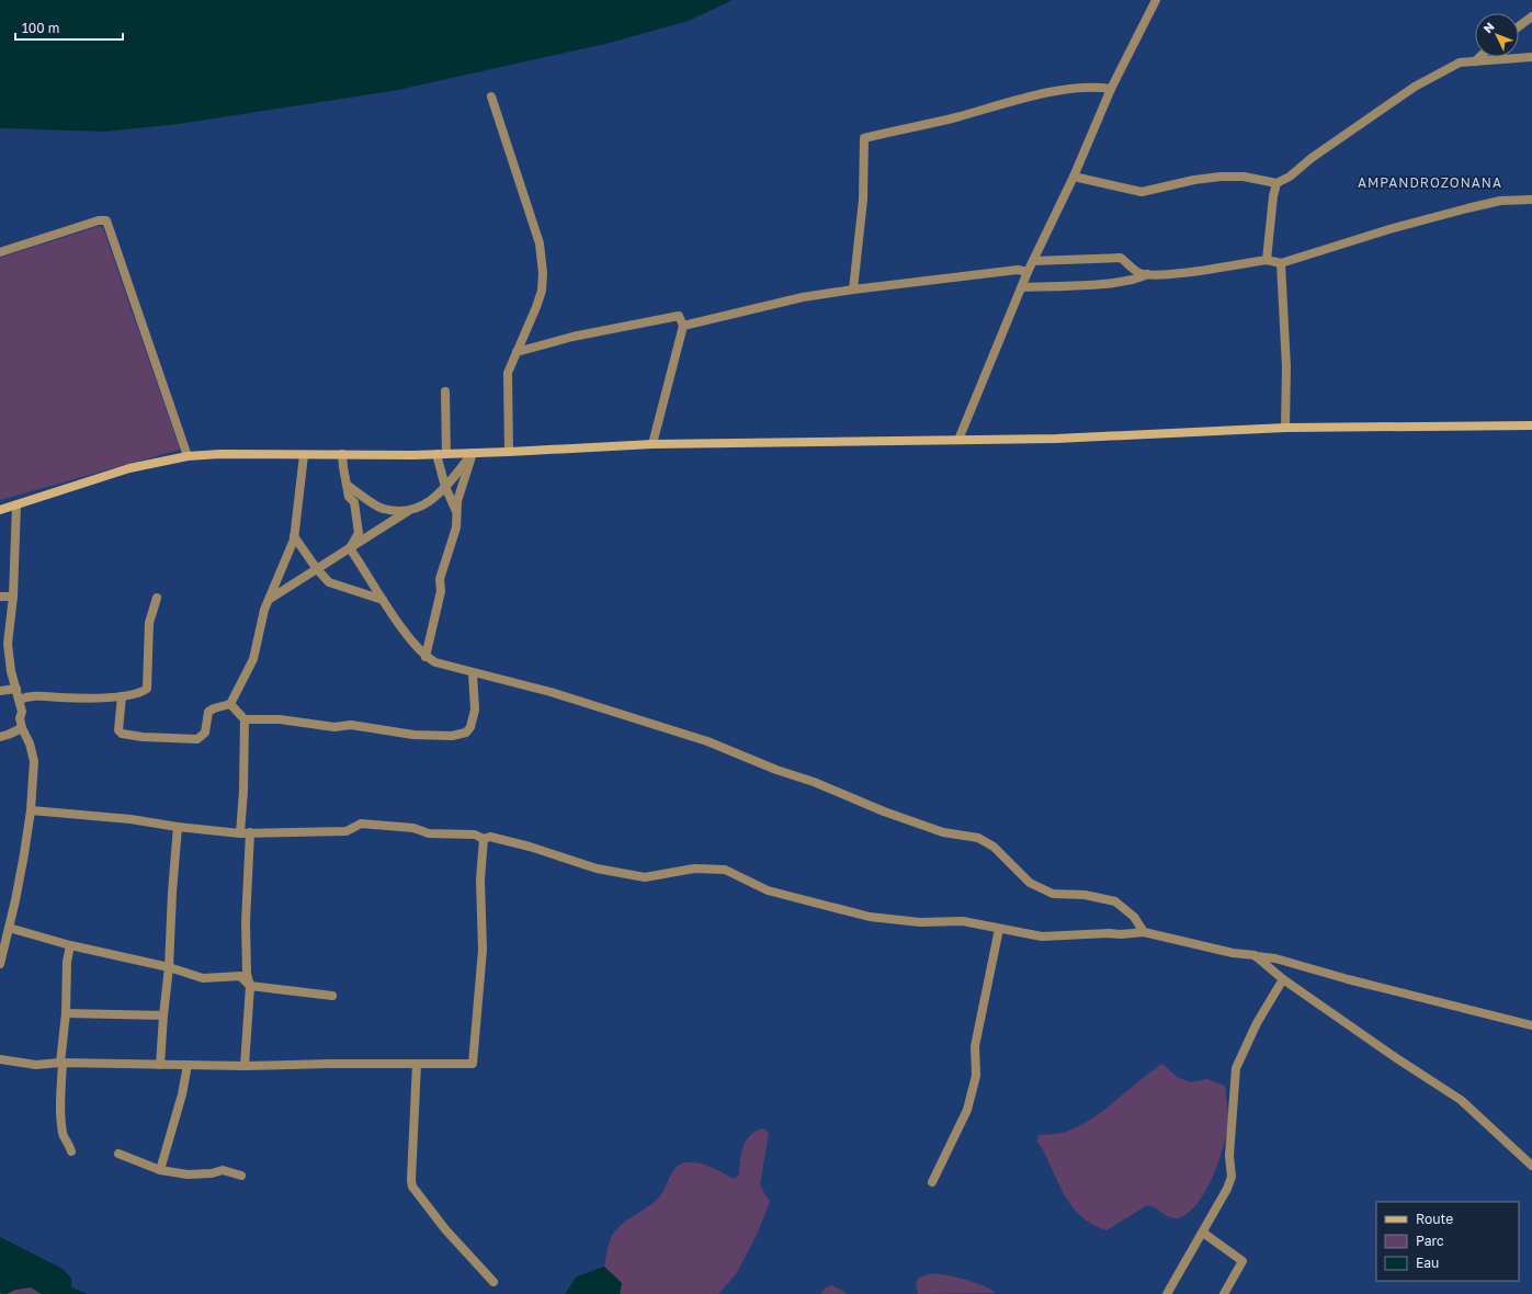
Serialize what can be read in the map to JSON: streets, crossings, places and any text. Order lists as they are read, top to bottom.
{
  "districts": ["AMPANDROZONANA"],
  "legend": ["Route", "Parc", "Eau"],
  "scale_bar": "100 m",
  "north": "top left"
}
